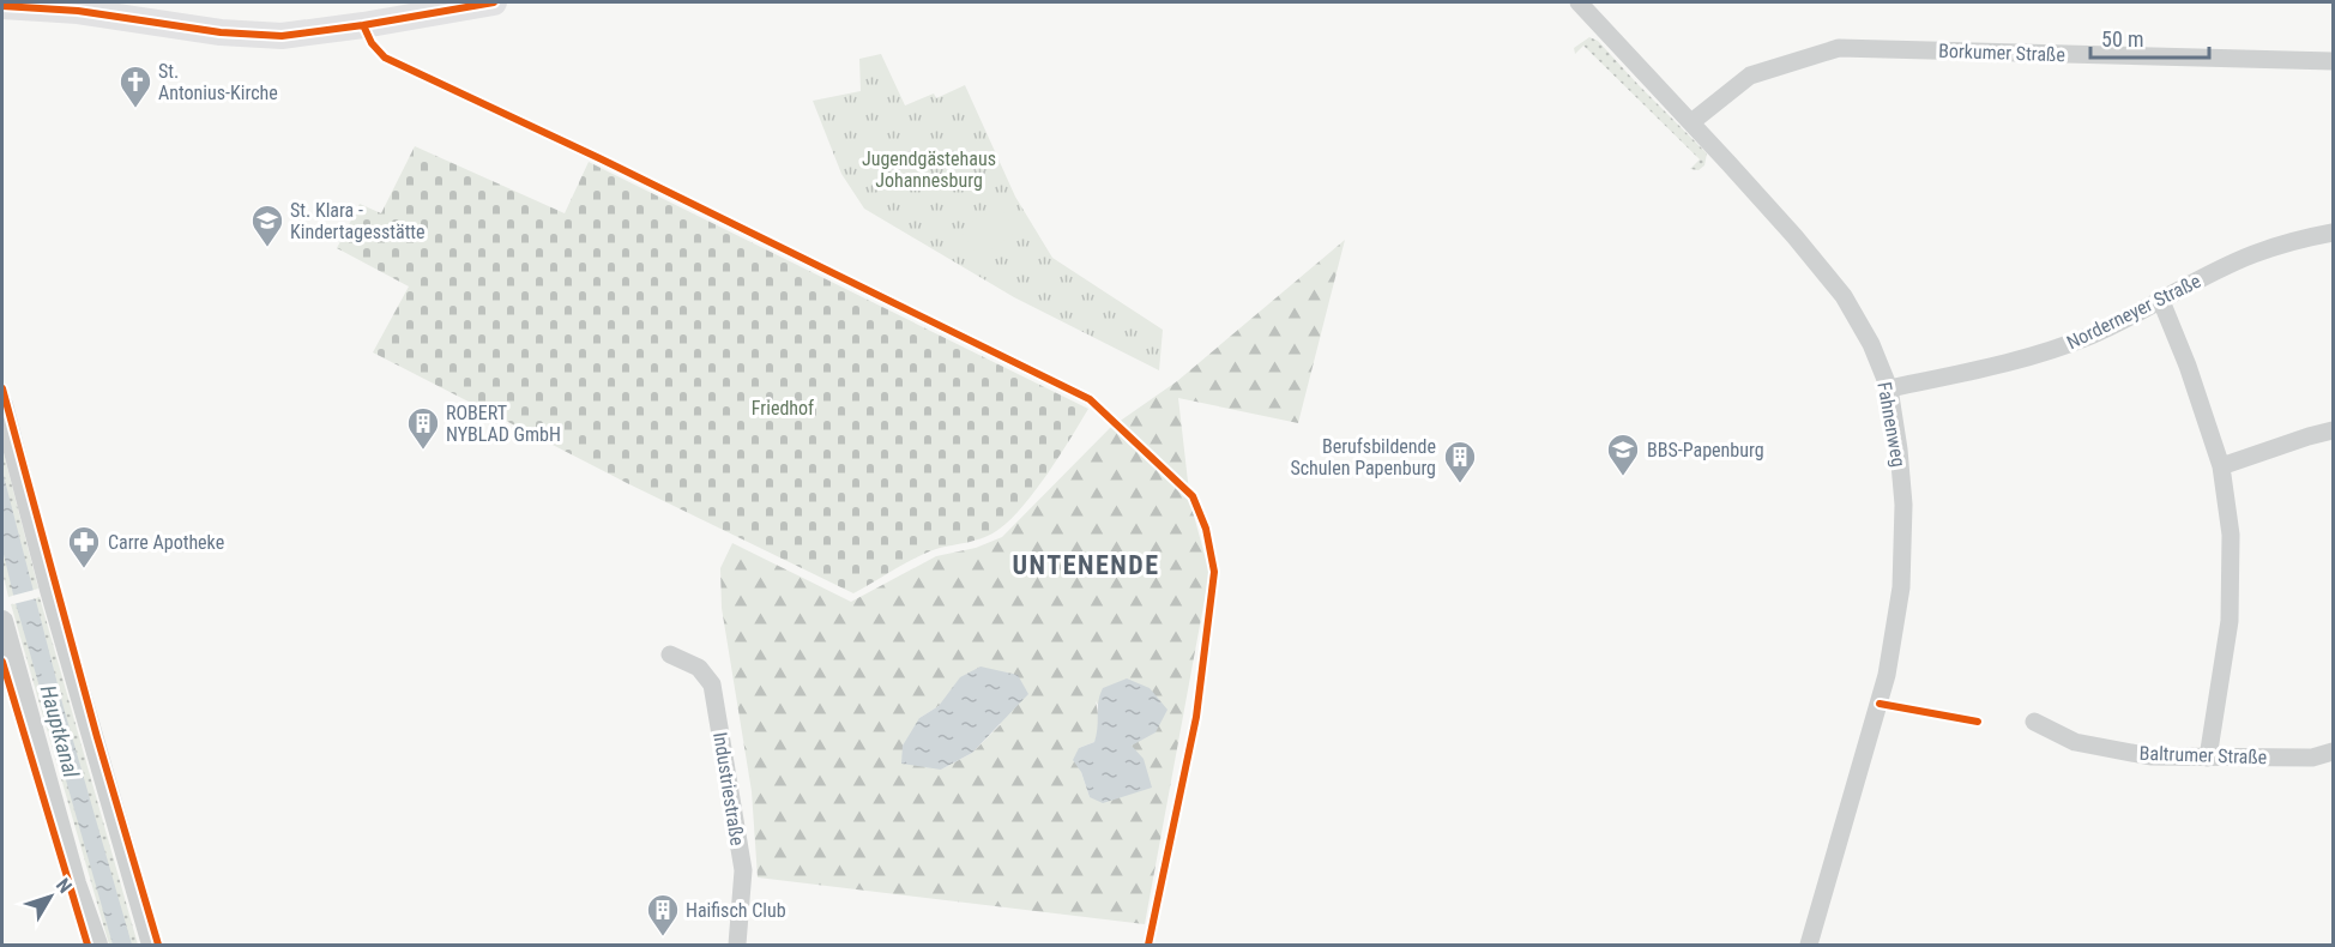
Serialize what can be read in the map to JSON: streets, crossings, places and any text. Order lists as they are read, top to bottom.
{
  "streets": {
    "street": [
      "Borkumer Straße",
      "Norderneyer Straße",
      "Fahnenweg",
      "Baltrumer Straße",
      "Industriestraße"
    ]
  },
  "crossings": [
    ["Borkumer Straße", "Fahnenweg"],
    ["Norderneyer Straße", "Fahnenweg"]
  ],
  "districts": ["UNTENENDE"],
  "water": ["Hauptkanal"],
  "parks": ["Jugendgästehaus Johannesburg", "Friedhof"],
  "places": {
    "church": ["St. Antonius-Kirche"],
    "school or university": ["St. Klara - Kindertagesstätte", "BBS-Papenburg"],
    "building": ["ROBERT NYBLAD GmbH", "Berufsbildende Schulen Papenburg", "Haifisch Club"],
    "pharmacy": ["Carre Apotheke"]
  },
  "scale_bar": "50 m",
  "north": "top right"
}
